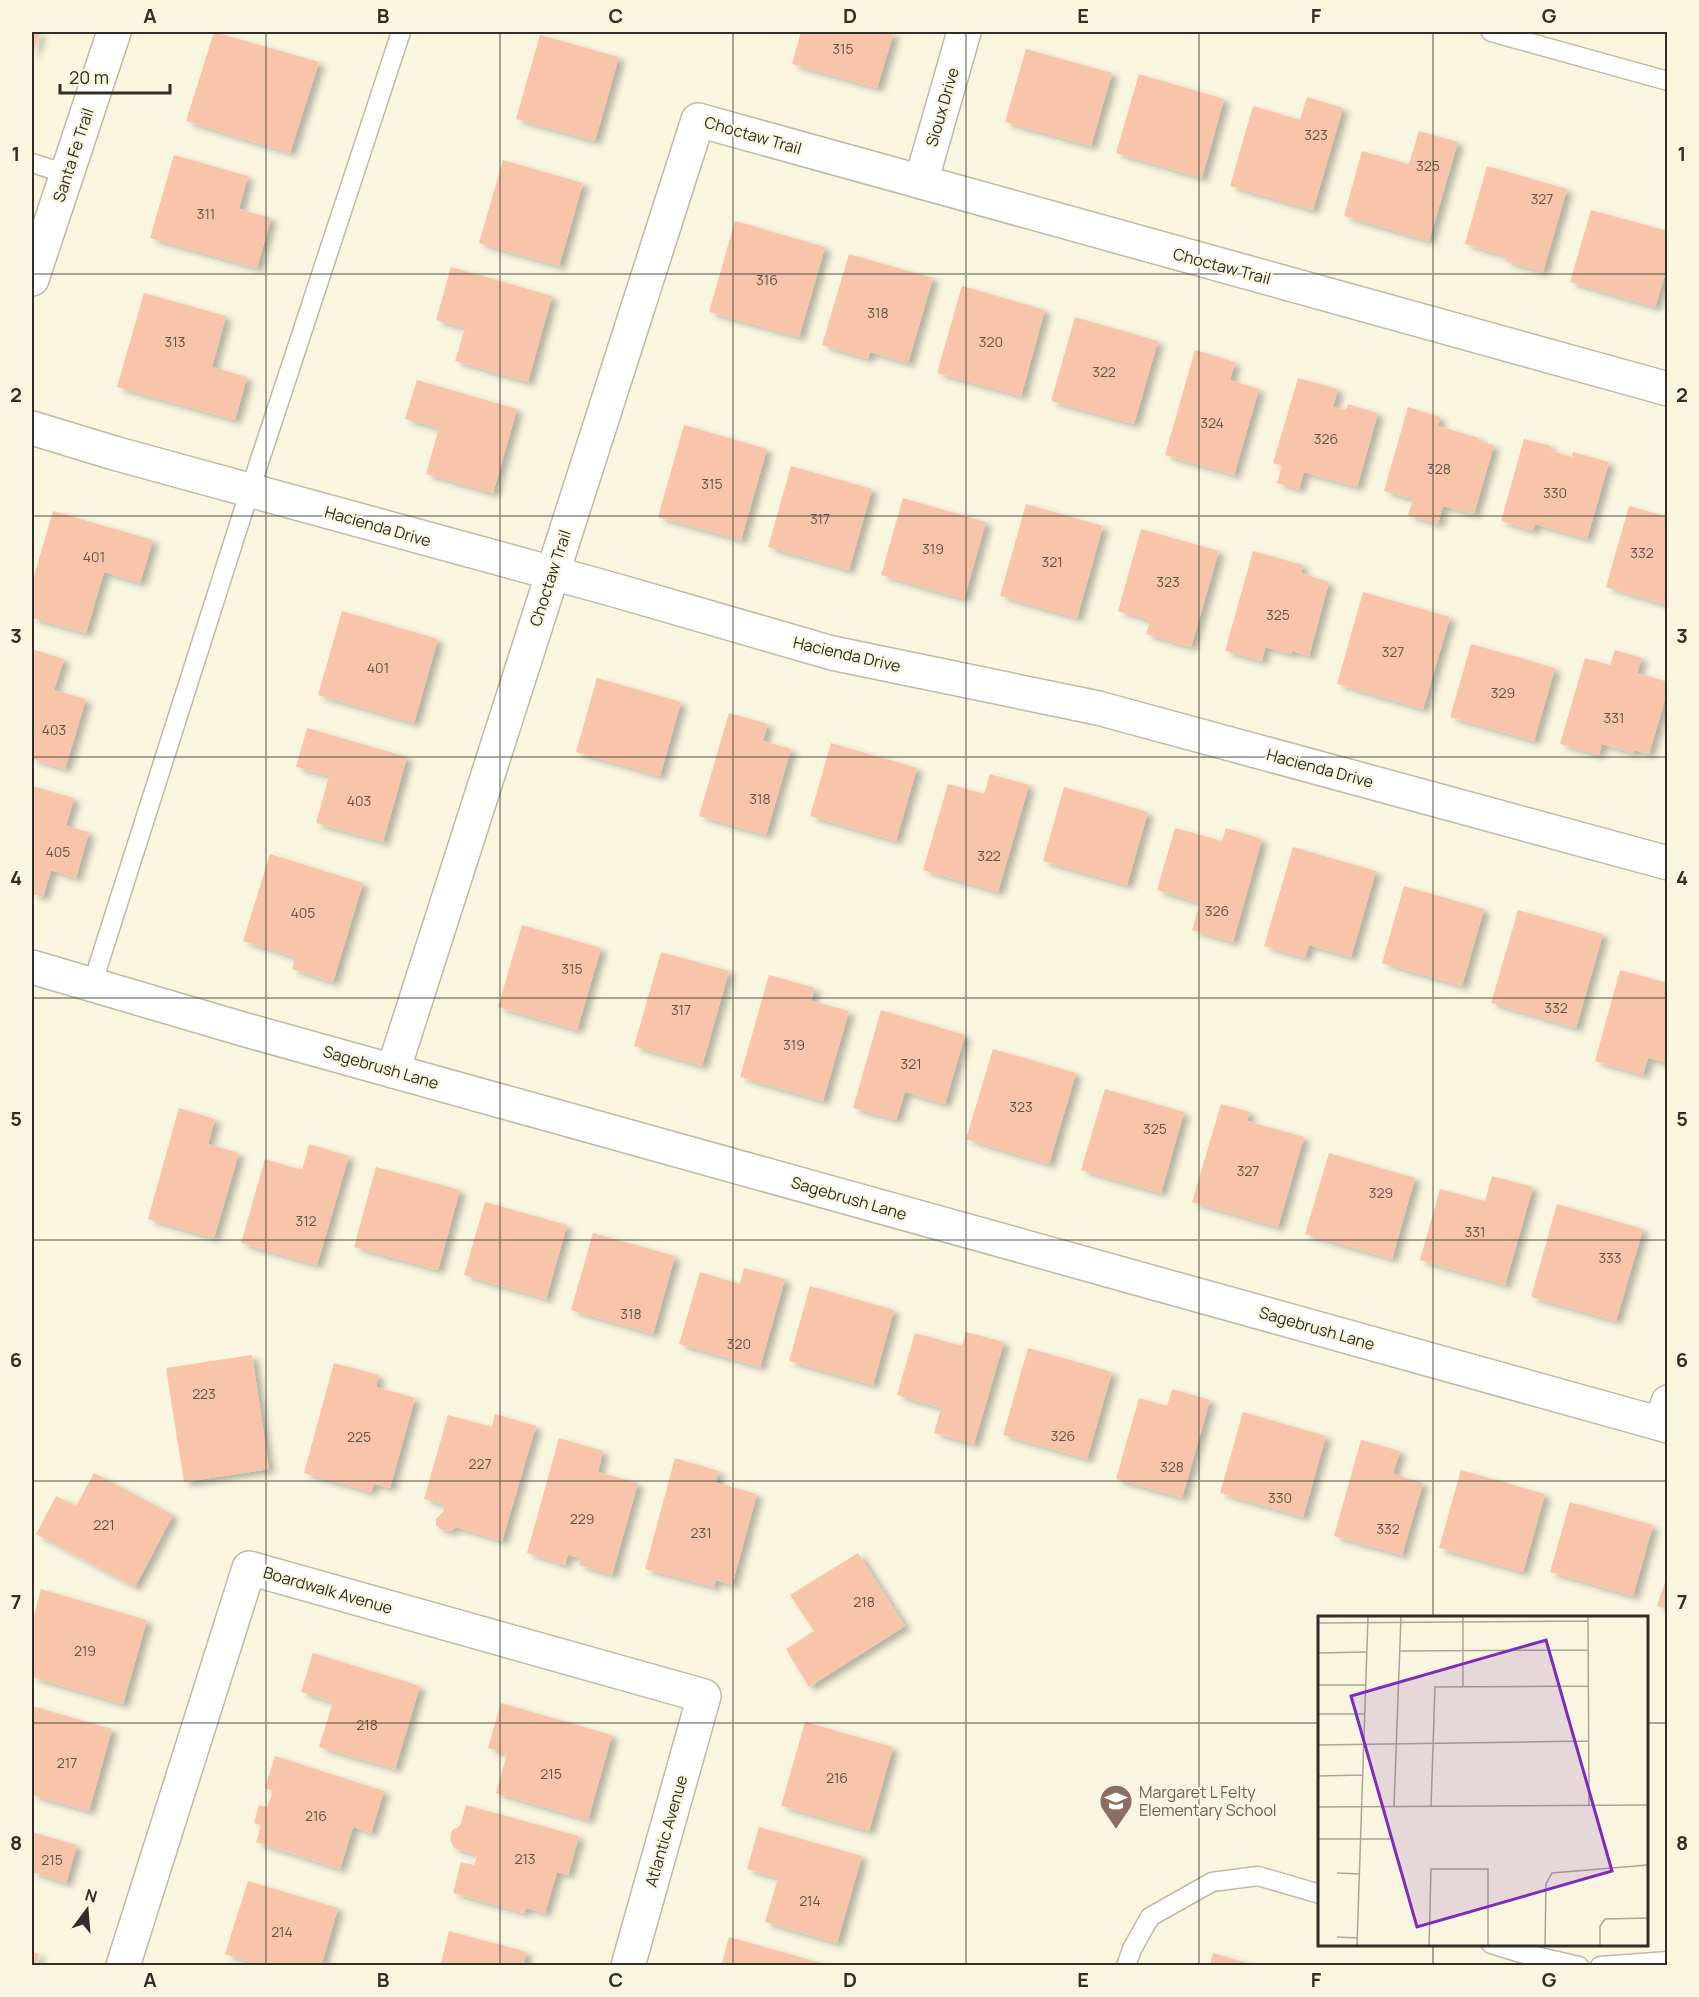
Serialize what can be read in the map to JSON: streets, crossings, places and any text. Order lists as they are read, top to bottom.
{
  "streets": {
    "street": [
      "Sioux Drive",
      "Choctaw Trail",
      "Santa Fe Trail",
      "Hacienda Drive",
      "Sagebrush Lane",
      "Boardwalk Avenue",
      "Atlantic Avenue"
    ]
  },
  "crossings": [
    ["Sioux Drive", "Choctaw Trail"],
    ["Choctaw Trail", "Hacienda Drive"],
    ["Choctaw Trail", "Sagebrush Lane"],
    ["Boardwalk Avenue", "Atlantic Avenue"]
  ],
  "places": {
    "school or university": ["Margaret L Felty Elementary School"]
  },
  "house_numbers": [
    "315",
    "323",
    "325",
    "327",
    "311",
    "316",
    "318",
    "313",
    "320",
    "322",
    "324",
    "326",
    "328",
    "315",
    "330",
    "317",
    "319",
    "332",
    "401",
    "321",
    "323",
    "325",
    "327",
    "401",
    "329",
    "331",
    "403",
    "318",
    "403",
    "405",
    "322",
    "326",
    "405",
    "315",
    "332",
    "317",
    "319",
    "321",
    "323",
    "325",
    "327",
    "329",
    "312",
    "331",
    "333",
    "318",
    "320",
    "223",
    "326",
    "225",
    "227",
    "328",
    "330",
    "229",
    "221",
    "332",
    "231",
    "218",
    "219",
    "218",
    "217",
    "215",
    "216",
    "216",
    "213",
    "215",
    "214",
    "214"
  ],
  "scale_bar": "20 m",
  "north": "top",
  "grid": {
    "columns": [
      "A",
      "B",
      "C",
      "D",
      "E",
      "F",
      "G"
    ],
    "rows": [
      "1",
      "2",
      "3",
      "4",
      "5",
      "6",
      "7",
      "8"
    ]
  }
}
